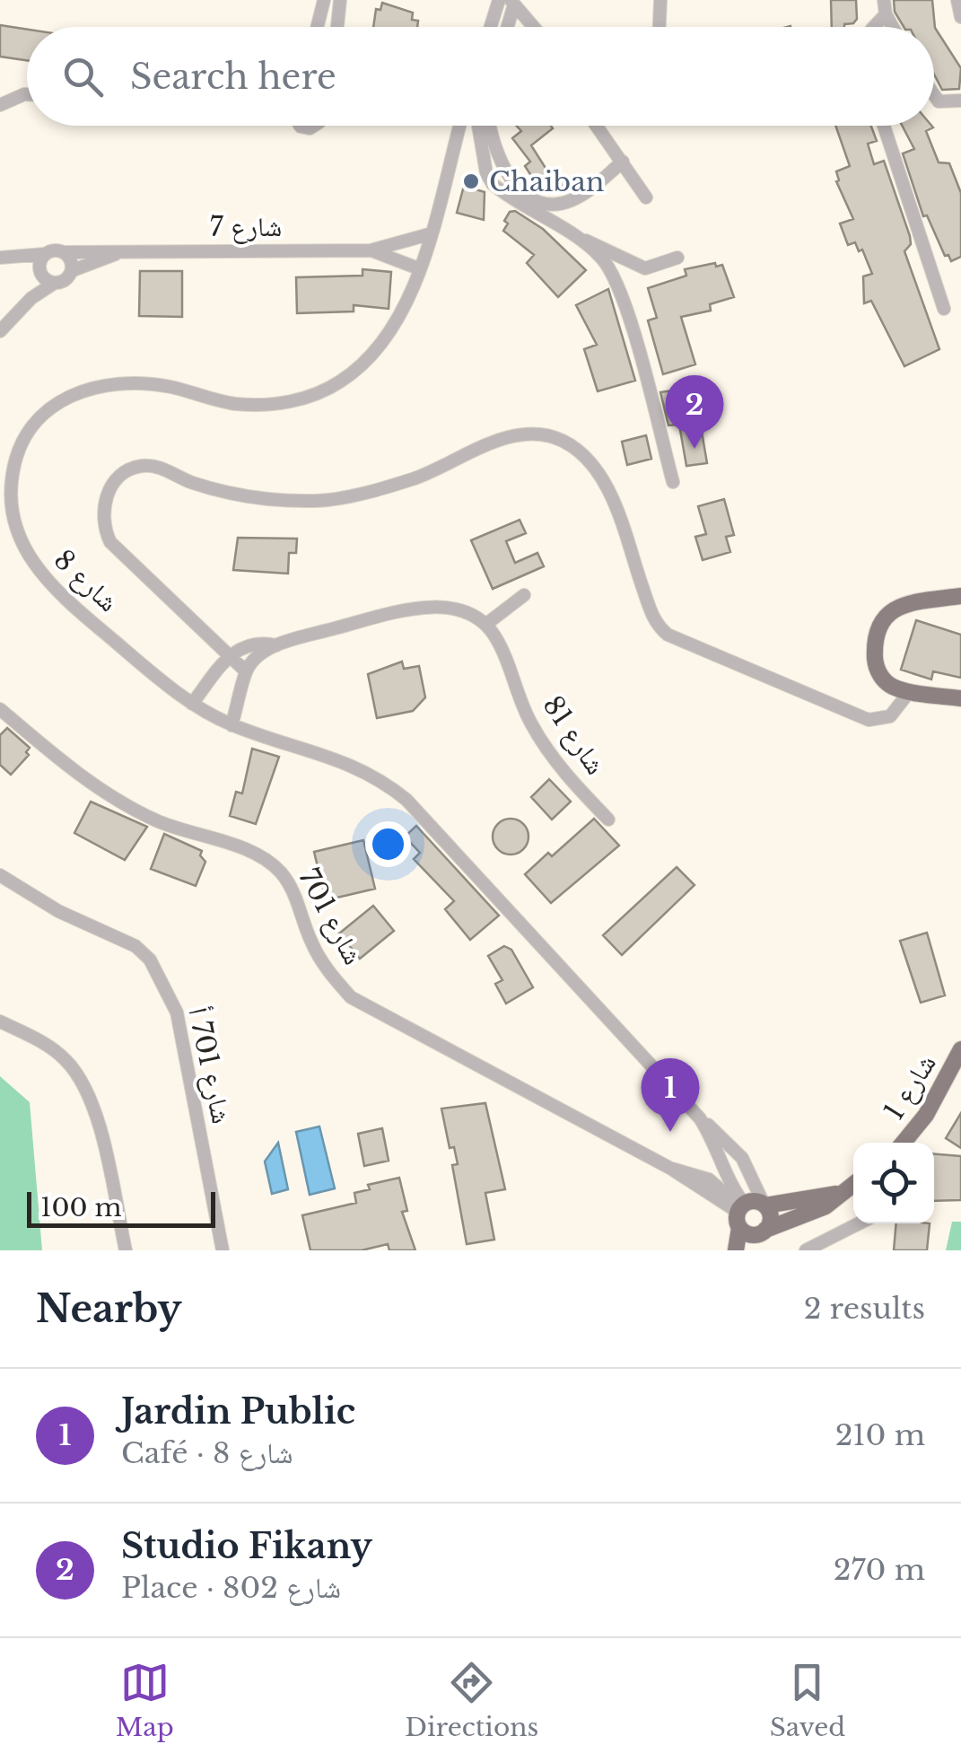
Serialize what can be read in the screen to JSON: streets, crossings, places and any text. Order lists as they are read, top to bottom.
{
  "streets": {
    "main road": ["شارع 1"],
    "street": [
      "شارع 7",
      "شارع 8",
      "شارع 81",
      "شارع 701",
      "شارع 701 أ"
    ]
  },
  "crossings": [
    ["شارع 8", "شارع 701"]
  ],
  "places": ["Chaiban"],
  "scale_bar": "100 m",
  "page": {
    "search": "Search here",
    "pins": ["2", "1"],
    "scale": "100 m",
    "heading": ["Nearby", "2 results"],
    "list": [
      {
        "mark": "1",
        "name": "Jardin Public",
        "note": "Café · شارع 8",
        "value": "210 m"
      },
      {
        "mark": "2",
        "name": "Studio Fikany",
        "note": "Place · شارع 802",
        "value": "270 m"
      }
    ],
    "nav": ["Map", "Directions", "Saved"]
  }
}
